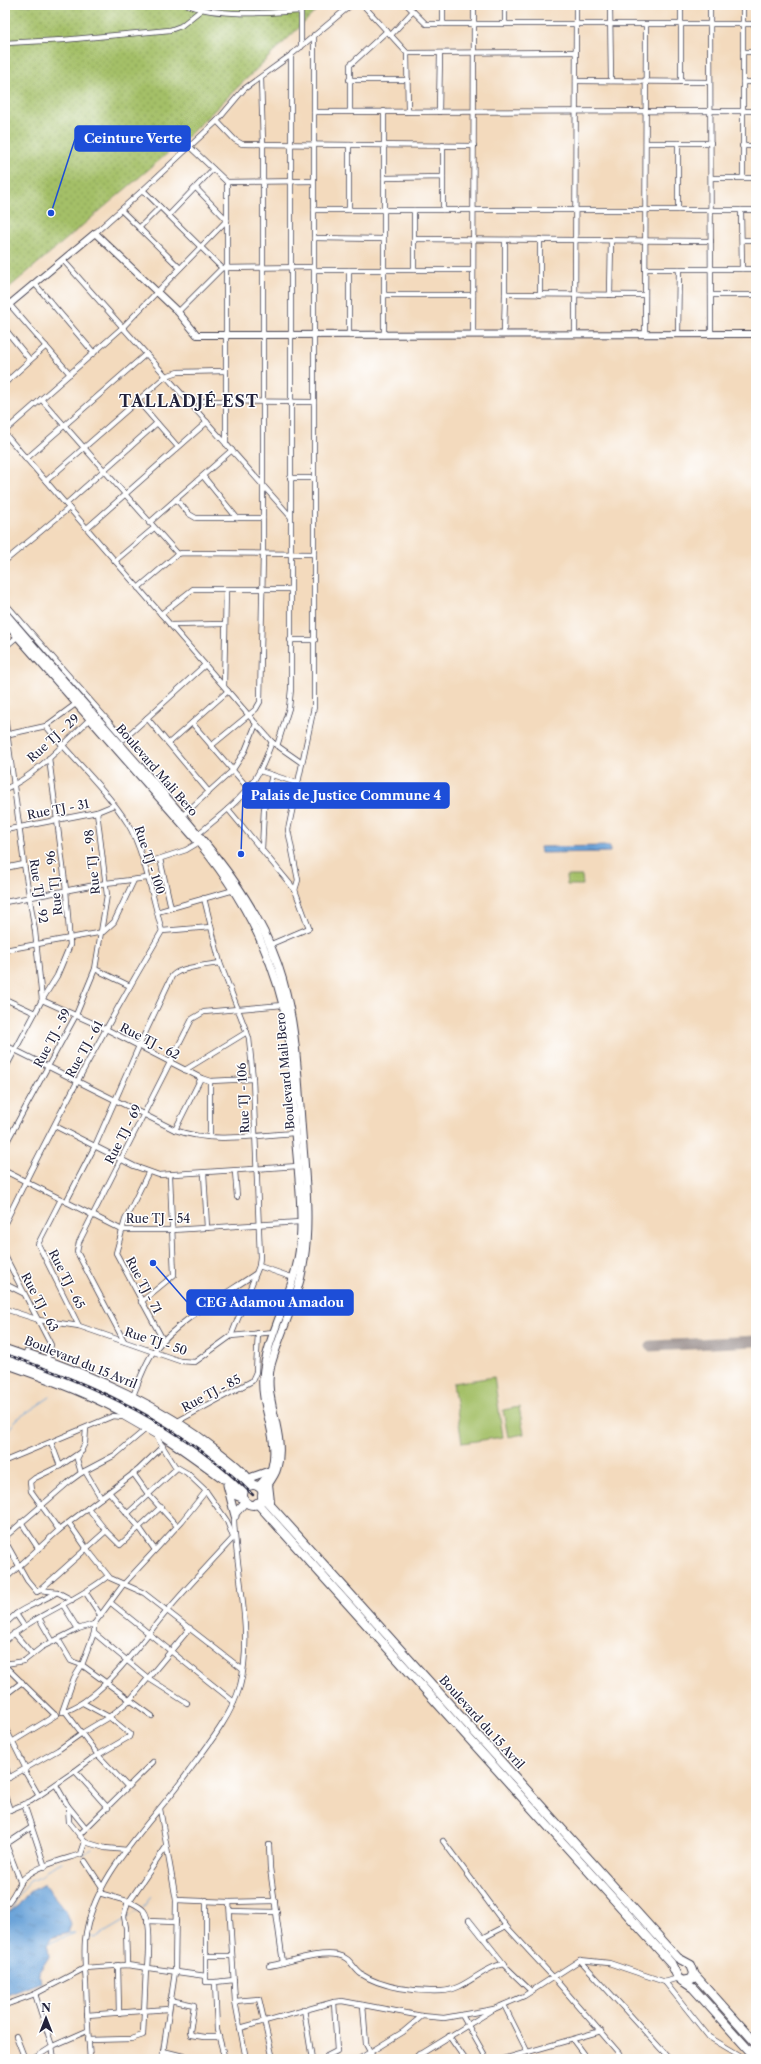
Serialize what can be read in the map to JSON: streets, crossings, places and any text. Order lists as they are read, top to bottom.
{
  "streets": {
    "highway": ["Boulevard du 15 Avril"],
    "main road": ["Boulevard Mali Bero"],
    "street": [
      "Rue TJ - 29",
      "Rue TJ - 31",
      "Rue TJ - 100",
      "Rue TJ - 98",
      "Rue TJ - 96",
      "Rue TJ - 92",
      "Rue TJ - 59",
      "Rue TJ - 62",
      "Rue TJ - 61",
      "Rue TJ - 106",
      "Rue TJ - 69",
      "Rue TJ - 54",
      "Rue TJ - 65",
      "Rue TJ - 71",
      "Rue TJ - 63",
      "Rue TJ - 50",
      "Rue TJ - 85"
    ]
  },
  "crossings": [
    ["Rue TJ - 29", "Boulevard Mali Bero"],
    ["Rue TJ - 29", "Rue TJ - 100"],
    ["Rue TJ - 29", "Rue TJ - 96"],
    ["Rue TJ - 29", "Rue TJ - 92"],
    ["Boulevard Mali Bero", "Rue TJ - 69"],
    ["Boulevard Mali Bero", "Rue TJ - 54"],
    ["Boulevard Mali Bero", "Boulevard du 15 Avril"],
    ["Rue TJ - 31", "Rue TJ - 100"],
    ["Rue TJ - 31", "Rue TJ - 98"],
    ["Rue TJ - 31", "Rue TJ - 96"],
    ["Rue TJ - 31", "Rue TJ - 92"],
    ["Rue TJ - 100", "Rue TJ - 61"],
    ["Rue TJ - 98", "Rue TJ - 59"],
    ["Rue TJ - 96", "Rue TJ - 92"],
    ["Rue TJ - 96", "Rue TJ - 62"],
    ["Rue TJ - 92", "Rue TJ - 62"],
    ["Rue TJ - 59", "Rue TJ - 62"],
    ["Rue TJ - 62", "Rue TJ - 61"],
    ["Rue TJ - 62", "Rue TJ - 106"],
    ["Rue TJ - 62", "Rue TJ - 69"],
    ["Rue TJ - 61", "Rue TJ - 54"],
    ["Rue TJ - 106", "Rue TJ - 69"],
    ["Rue TJ - 106", "Rue TJ - 54"],
    ["Rue TJ - 69", "Rue TJ - 54"],
    ["Rue TJ - 69", "Rue TJ - 50"],
    ["Rue TJ - 54", "Rue TJ - 65"],
    ["Rue TJ - 54", "Rue TJ - 71"],
    ["Rue TJ - 65", "Rue TJ - 50"],
    ["Rue TJ - 63", "Rue TJ - 50"],
    ["Rue TJ - 63", "Boulevard du 15 Avril"],
    ["Boulevard du 15 Avril", "Rue TJ - 85"]
  ],
  "districts": ["TALLADJÉ EST"],
  "places": ["Ceinture Verte", "Palais de Justice Commune 4", "CEG Adamou Amadou"],
  "north": "top"
}
